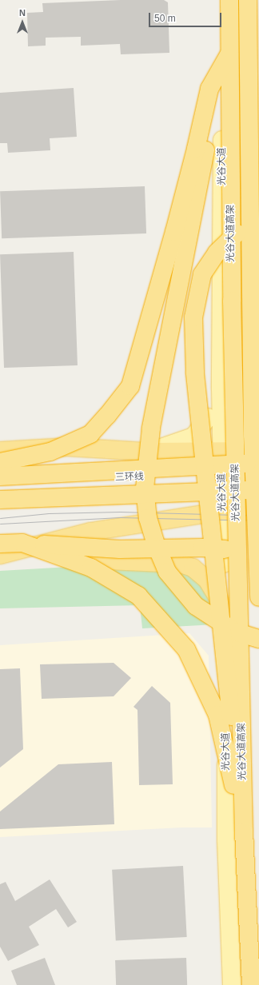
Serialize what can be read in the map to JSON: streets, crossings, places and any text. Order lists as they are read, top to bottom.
{
  "streets": {
    "highway": ["光谷大道高架", "三环线"],
    "main road": ["光谷大道"]
  },
  "scale_bar": "50 m",
  "north": "top"
}
